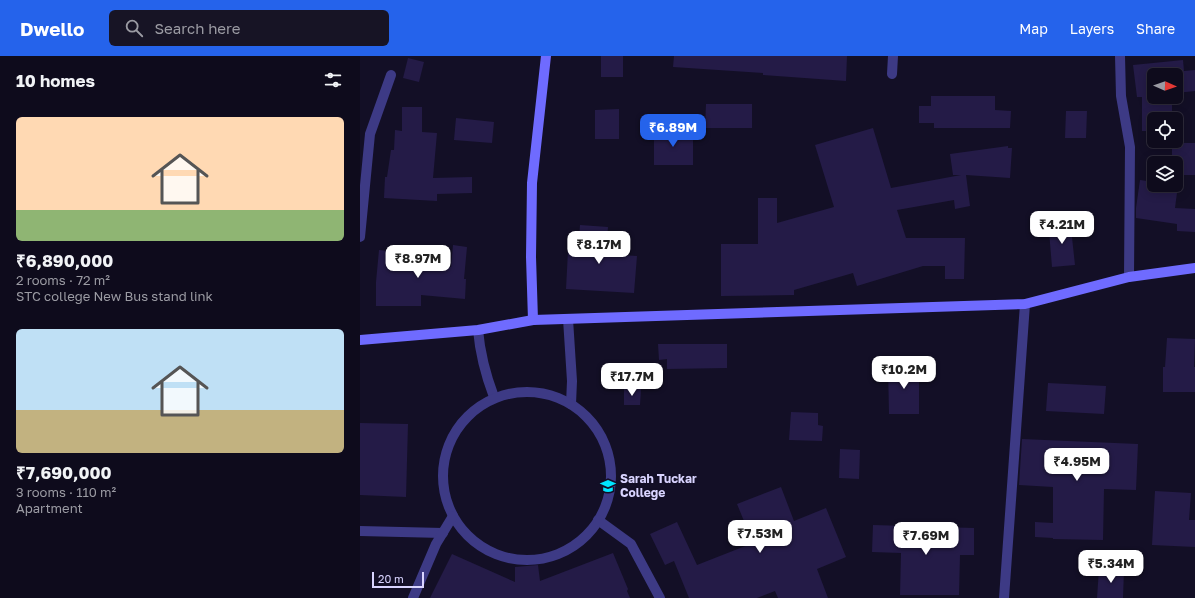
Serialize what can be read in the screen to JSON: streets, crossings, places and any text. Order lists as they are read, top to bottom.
{
  "places": {
    "school or university": ["Sarah Tuckar College"]
  },
  "scale_bar": "20 m",
  "north": "right",
  "page": {
    "header": "Dwello",
    "search": "Search here",
    "nav": ["Map", "Layers", "Share"],
    "heading": "10 homes",
    "list": [
      {
        "name": "₹6,890,000",
        "note": "2 rooms · 72 m² · STC college New Bus stand link"
      },
      {
        "name": "₹7,690,000",
        "note": "3 rooms · 110 m² · Apartment"
      }
    ],
    "price": [
      "₹6.89M",
      "₹4.21M",
      "₹8.17M",
      "₹8.97M",
      "₹10.2M",
      "₹17.7M",
      "₹4.95M",
      "₹7.53M",
      "₹7.69M",
      "₹5.34M"
    ],
    "scale": "20 m"
  }
}
